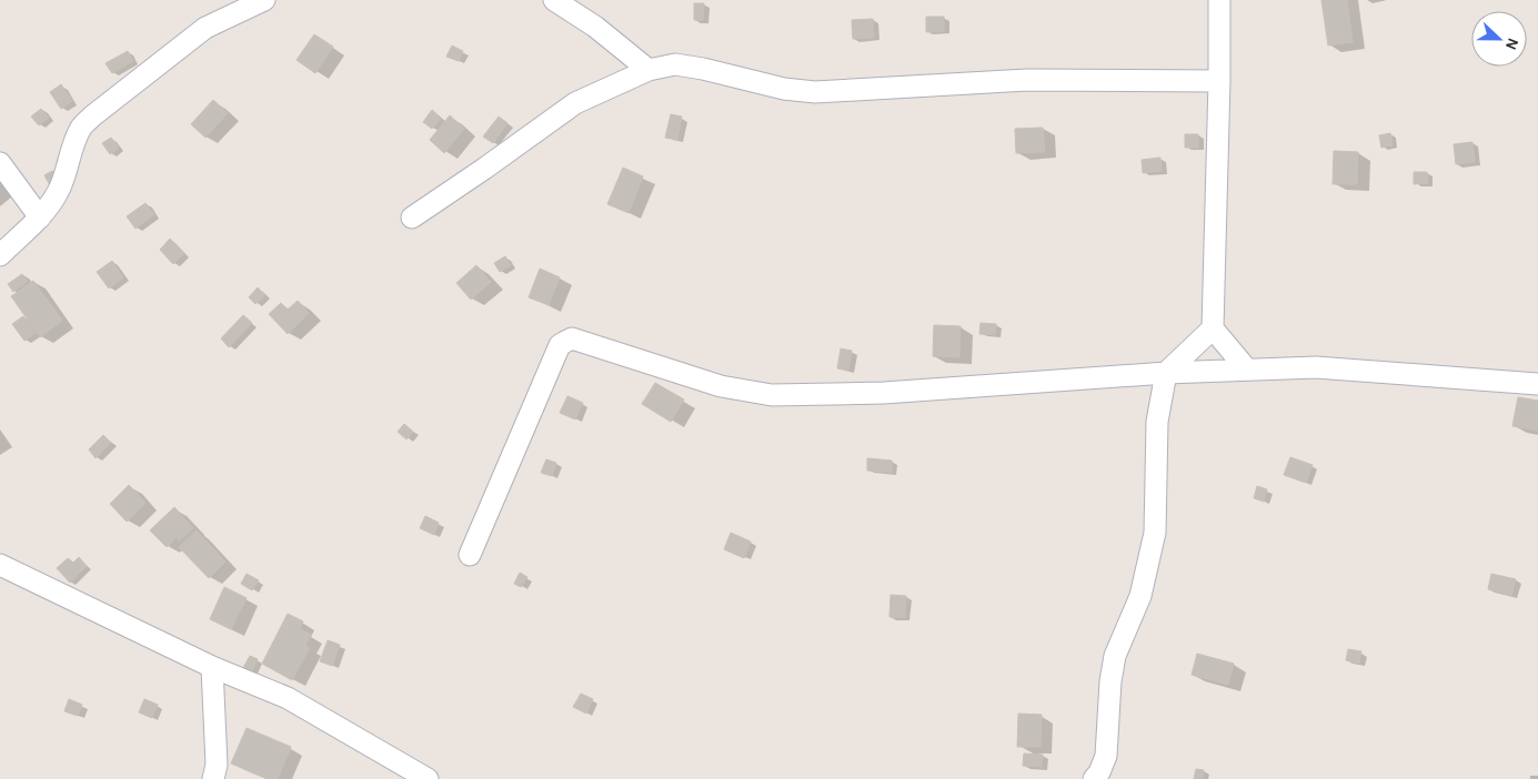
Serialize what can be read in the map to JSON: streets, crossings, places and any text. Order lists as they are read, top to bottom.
{
  "north": "right"
}
